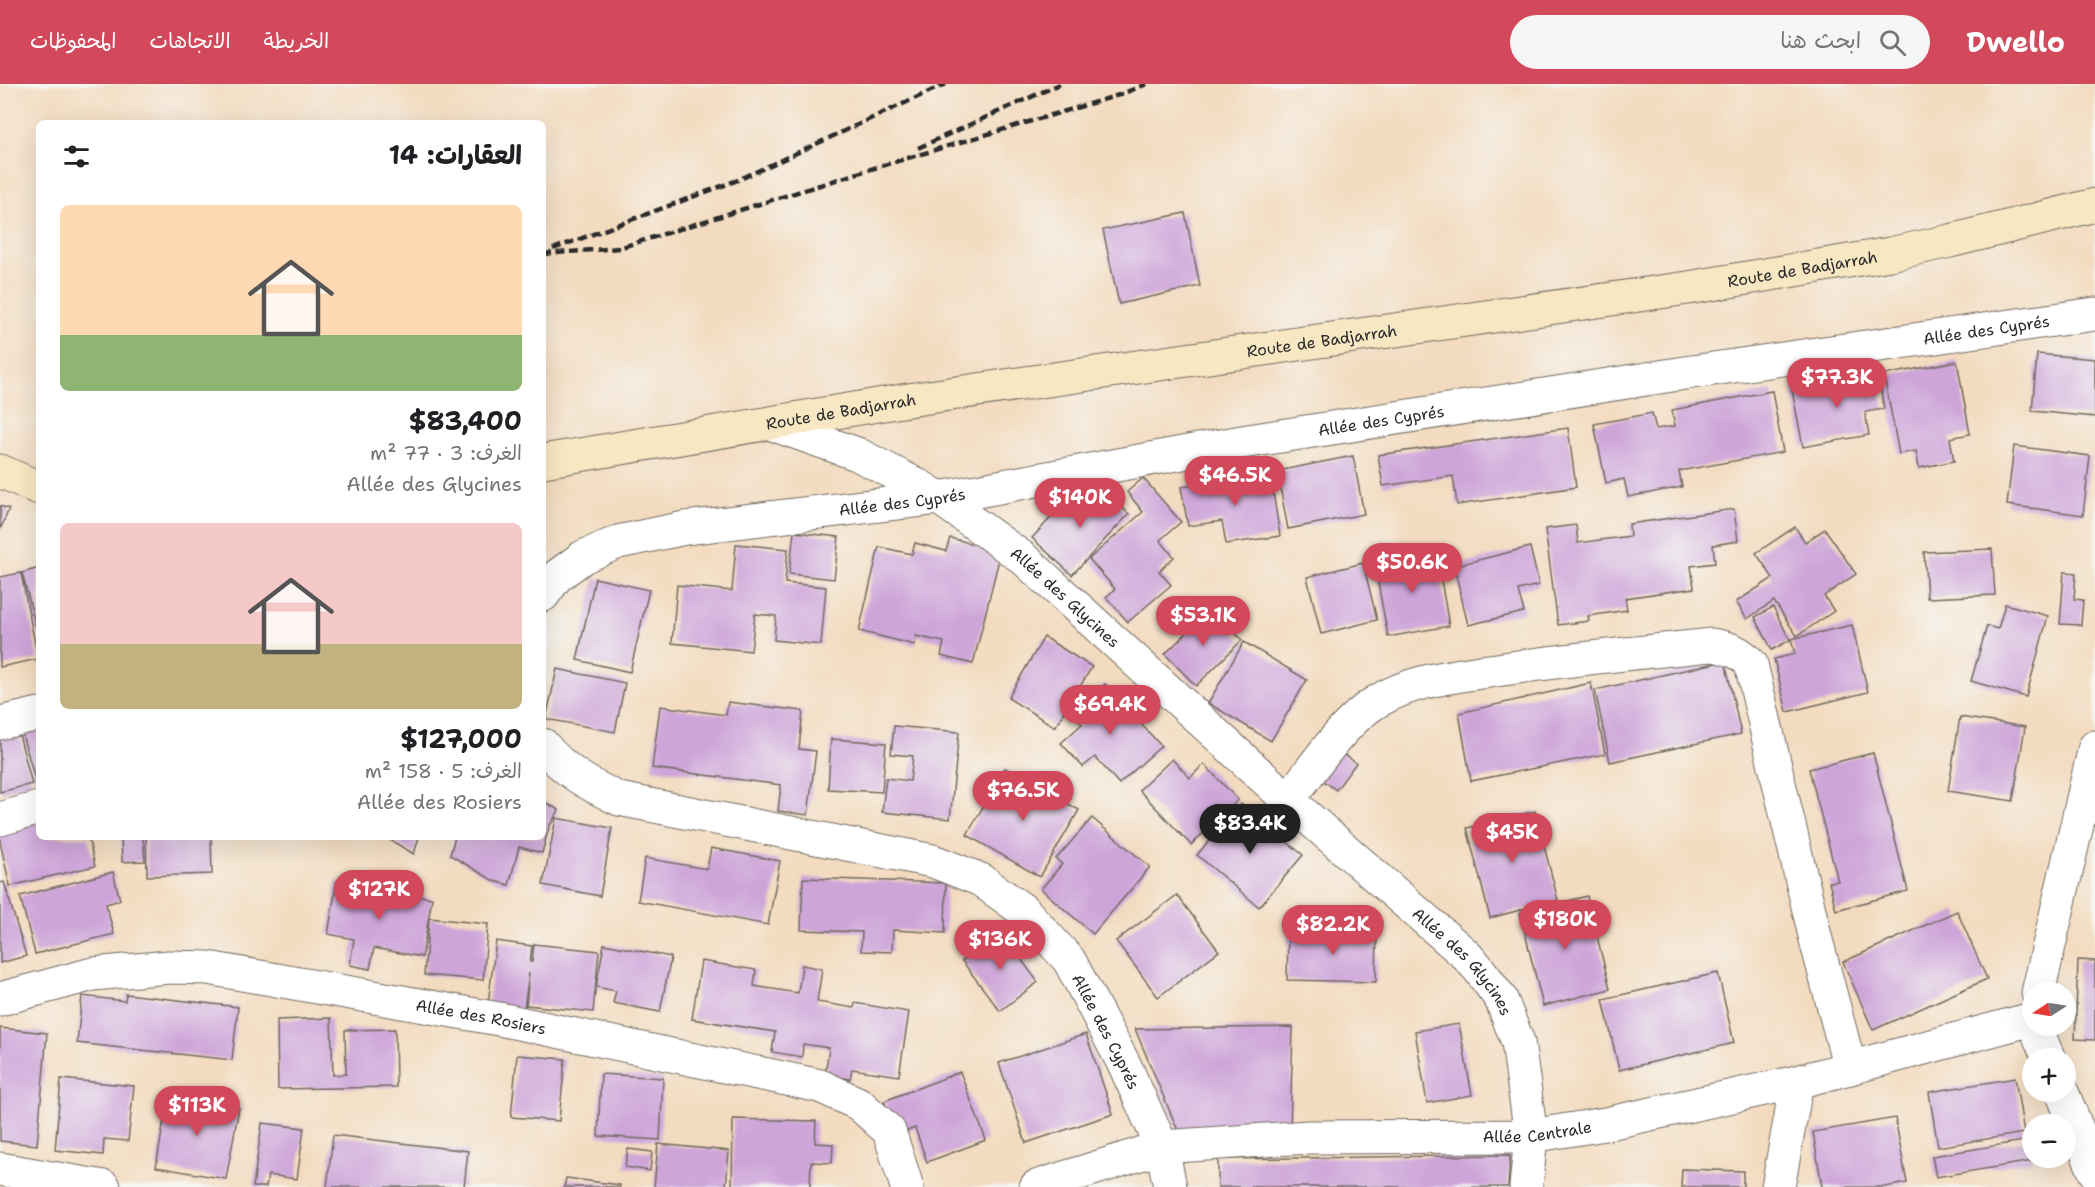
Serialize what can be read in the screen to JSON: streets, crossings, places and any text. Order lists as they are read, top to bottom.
{
  "streets": {
    "main road": ["Route de Badjarrah"],
    "street": [
      "Allée des Cyprés",
      "Allée des Glycines",
      "Allée des Rosiers",
      "Allée Centrale"
    ]
  },
  "crossings": [
    ["Route de Badjarrah", "Allée des Glycines"],
    ["Allée des Cyprés", "Allée des Glycines"],
    ["Allée des Cyprés", "Allée Centrale"],
    ["Allée des Glycines", "Allée Centrale"]
  ],
  "north": "left",
  "page": {
    "header": "Dwello",
    "search": "ابحث هنا",
    "nav": ["الخريطة", "الاتجاهات", "المحفوظات"],
    "heading": "العقارات: 14",
    "list": [
      {
        "name": "$83,400",
        "note": "الغرف: 3 · 77 m² · Allée des Glycines"
      },
      {
        "name": "$127,000",
        "note": "الغرف: 5 · 158 m² · Allée des Rosiers"
      }
    ],
    "price": [
      "$77.3K",
      "$46.5K",
      "$140K",
      "$50.6K",
      "$53.1K",
      "$69.4K",
      "$76.5K",
      "$83.4K",
      "$45K",
      "$127K",
      "$180K",
      "$82.2K",
      "$136K",
      "$113K"
    ],
    "map_buttons": ["+", "−"]
  }
}
